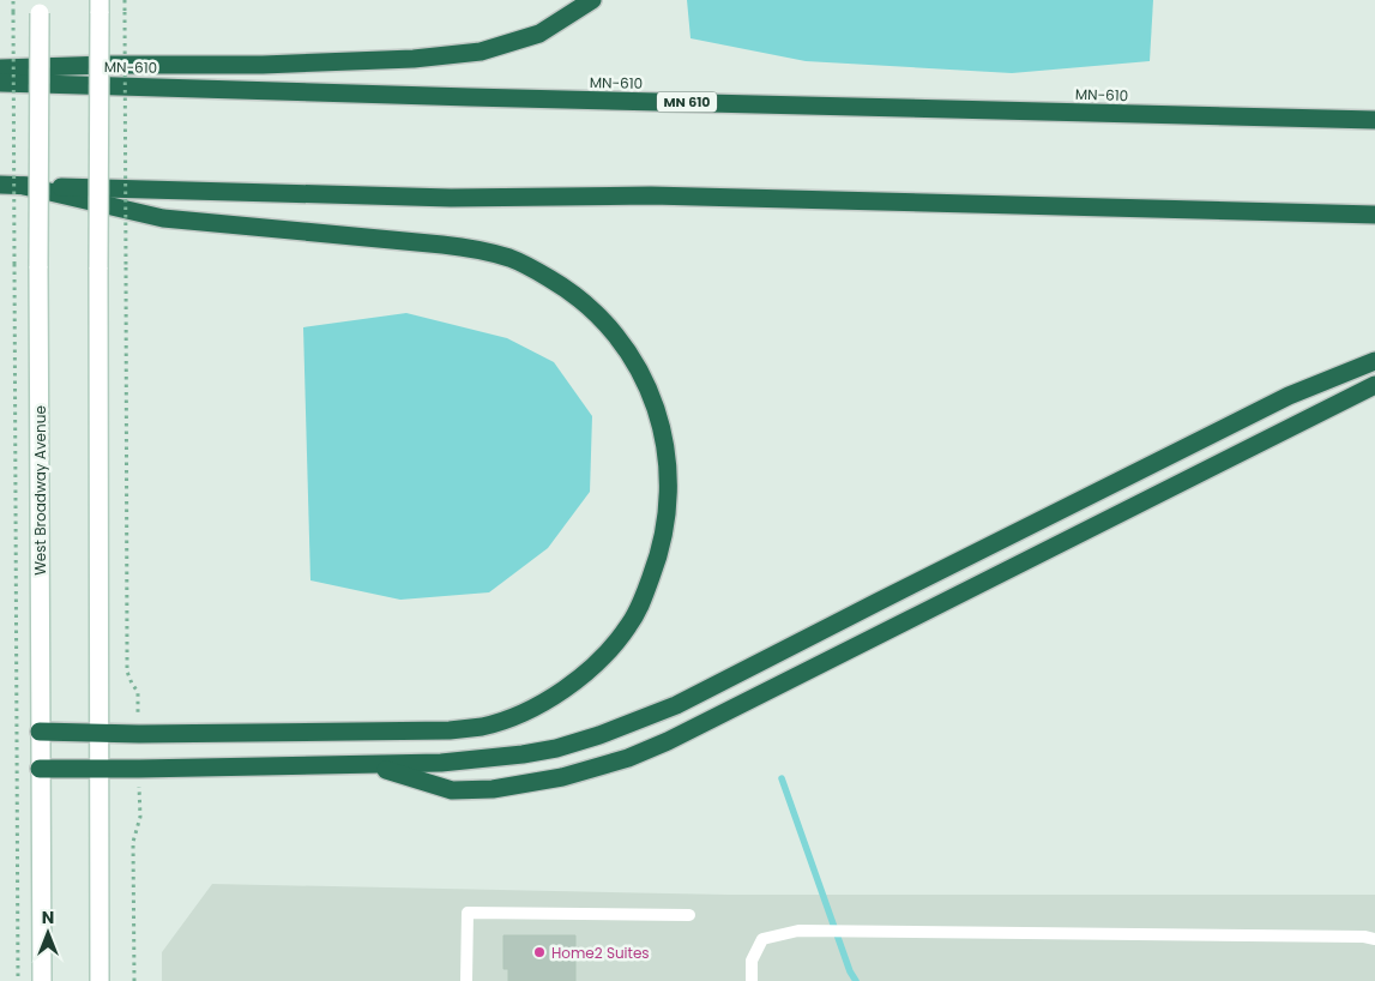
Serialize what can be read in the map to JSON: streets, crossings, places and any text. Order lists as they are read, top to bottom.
{
  "streets": {
    "highway": ["MN-610", "MN 610"],
    "main road": ["West Broadway Avenue"]
  },
  "places": ["Home2 Suites"],
  "north": "top"
}
